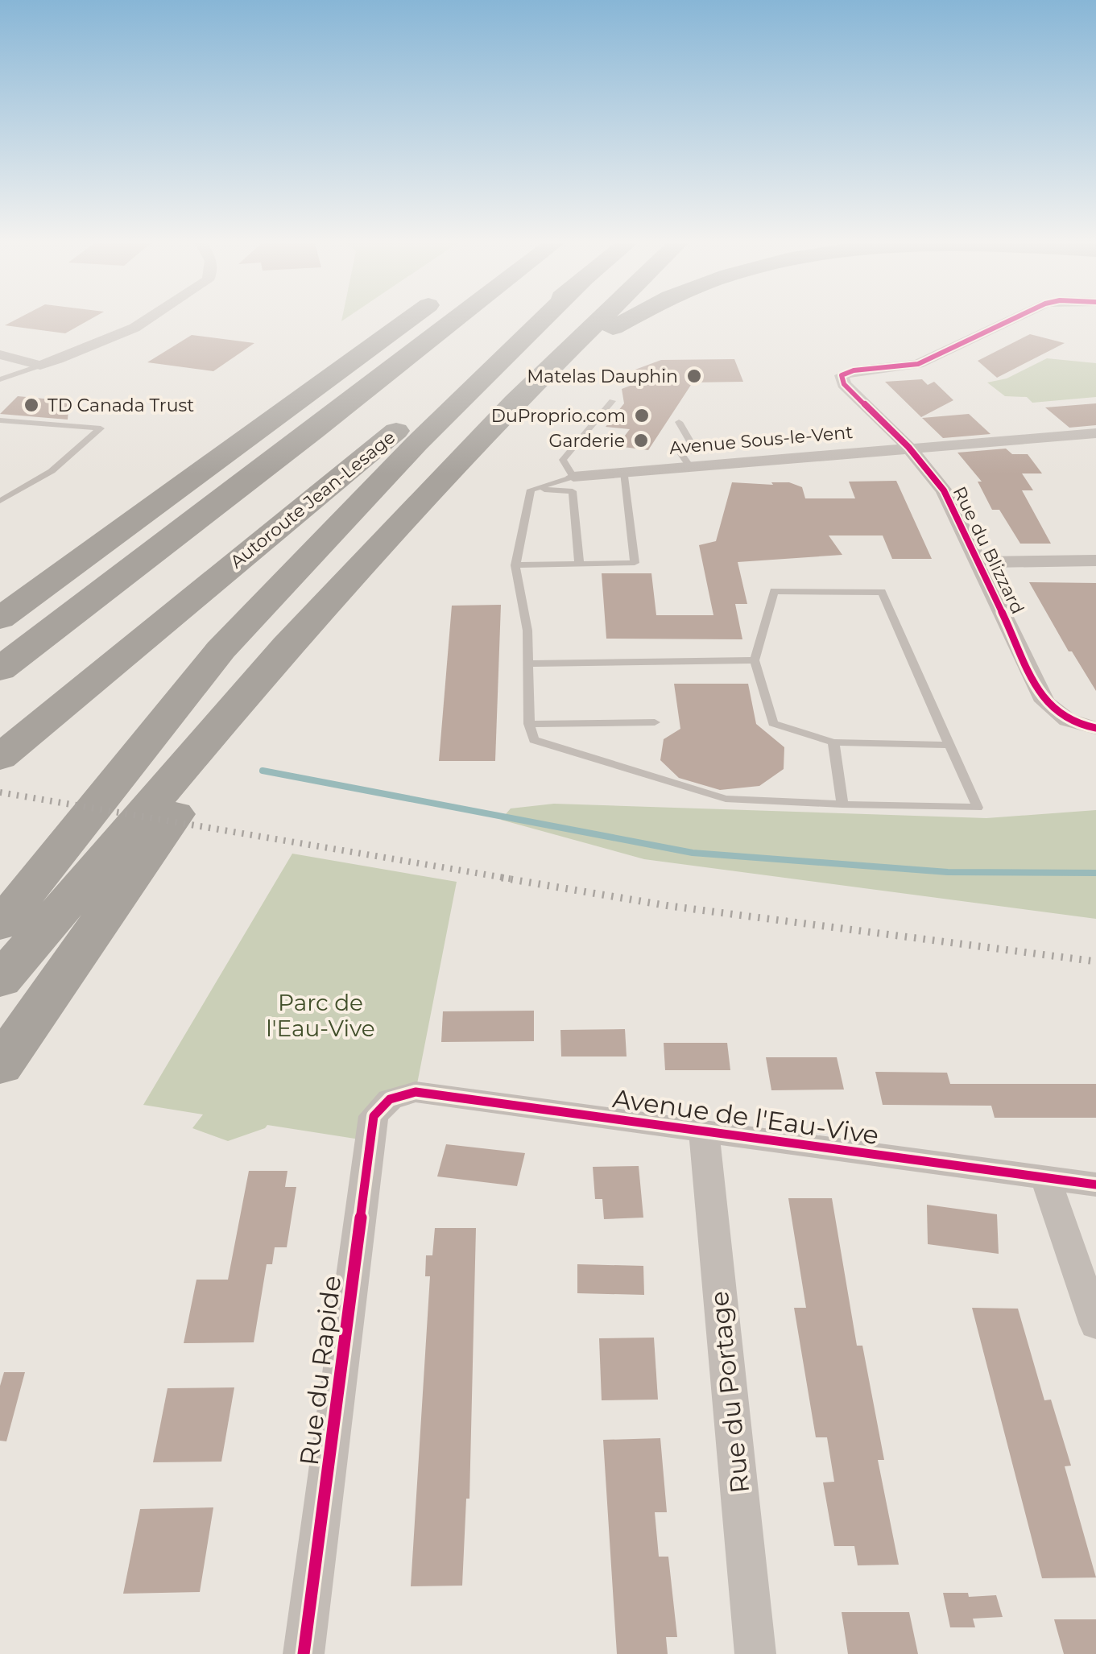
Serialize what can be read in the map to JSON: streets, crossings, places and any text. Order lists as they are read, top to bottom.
{
  "streets": {
    "highway": ["Autoroute Jean-Lesage"],
    "street": [
      "Avenue Sous-le-Vent",
      "Rue du Blizzard",
      "Avenue de l'Eau-Vive",
      "Rue du Rapide",
      "Rue du Portage"
    ]
  },
  "crossings": [
    ["Avenue Sous-le-Vent", "Rue du Blizzard"],
    ["Avenue de l'Eau-Vive", "Rue du Rapide"],
    ["Avenue de l'Eau-Vive", "Rue du Portage"]
  ],
  "parks": ["Parc de l'Eau-Vive"],
  "places": [
    "Matelas Dauphin",
    "TD Canada Trust",
    "DuProprio.com",
    "Garderie"
  ]
}
